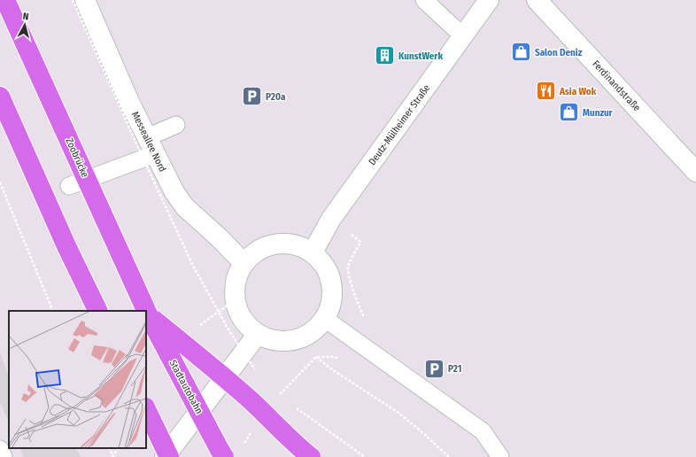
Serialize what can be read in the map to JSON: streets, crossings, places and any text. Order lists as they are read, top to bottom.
{
  "streets": {
    "highway": ["Zoobrücke", "Stadtautobahn"],
    "street": ["Ferdinandstraße", "Deutz-Mülheimer Straße", "Messeallee Nord"]
  },
  "crossings": [
    ["Deutz-Mülheimer Straße", "Messeallee Nord"],
    ["Zoobrücke", "Stadtautobahn"]
  ],
  "places": {
    "shop": ["Salon Deniz", "Munzur"],
    "building": ["KunstWerk"],
    "restaurant": ["Asia Wok"],
    "parking": ["P20a", "P21"]
  },
  "north": "top"
}
